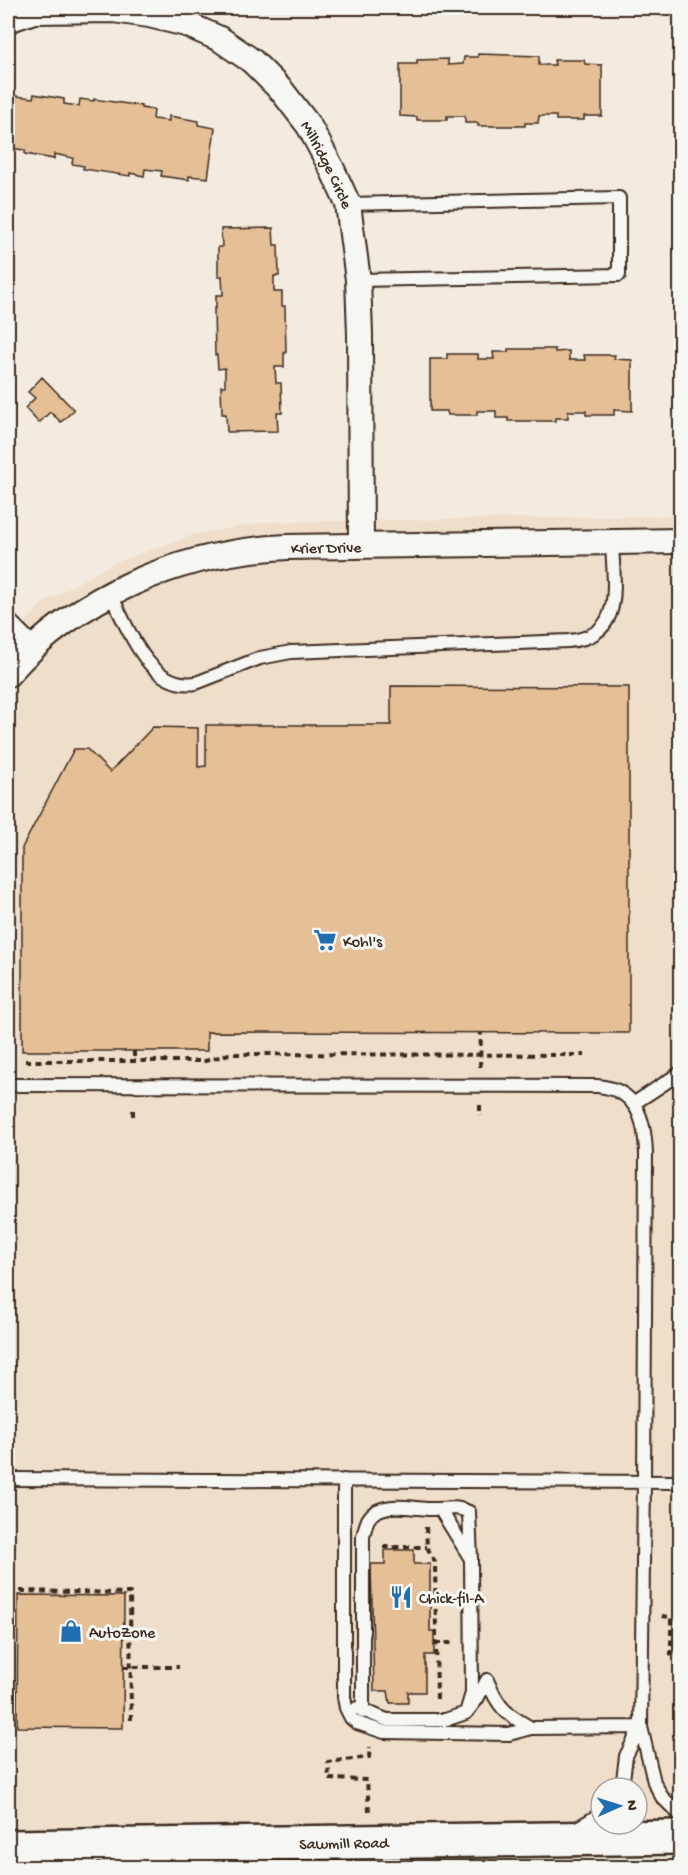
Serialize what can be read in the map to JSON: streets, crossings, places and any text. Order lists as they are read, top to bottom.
{
  "streets": {
    "main road": ["Sawmill Road"],
    "street": ["Millridge Circle", "Krier Drive"]
  },
  "crossings": [
    ["Millridge Circle", "Krier Drive"]
  ],
  "places": {
    "supermarket": ["Kohl's"],
    "restaurant": ["Chick-fil-A"],
    "shop": ["AutoZone"]
  },
  "north": "right"
}
